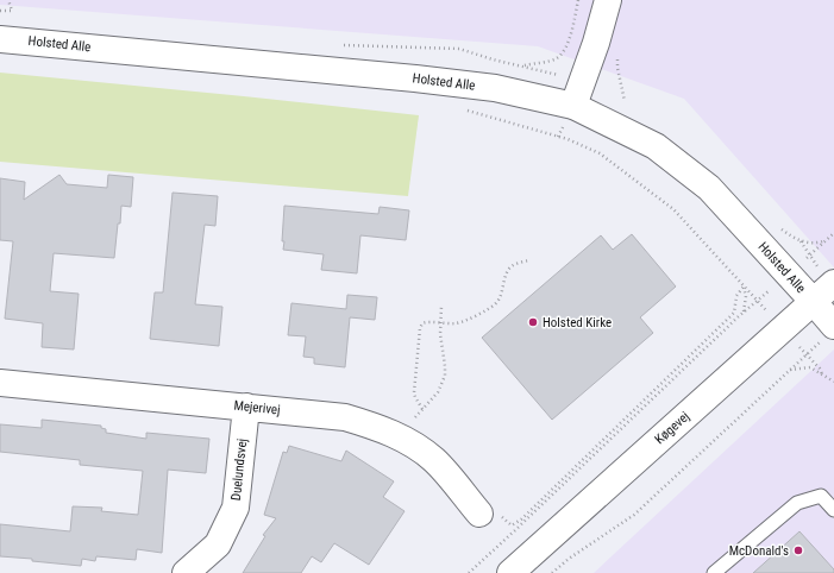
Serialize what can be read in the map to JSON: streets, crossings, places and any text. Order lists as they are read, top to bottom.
{
  "streets": {
    "street": [
      "Holsted Alle",
      "Mejerivej",
      "Køgevej",
      "Duelundsvej"
    ]
  },
  "crossings": [
    ["Holsted Alle", "Køgevej"],
    ["Mejerivej", "Duelundsvej"]
  ],
  "places": ["Holsted Kirke", "McDonald's"]
}
